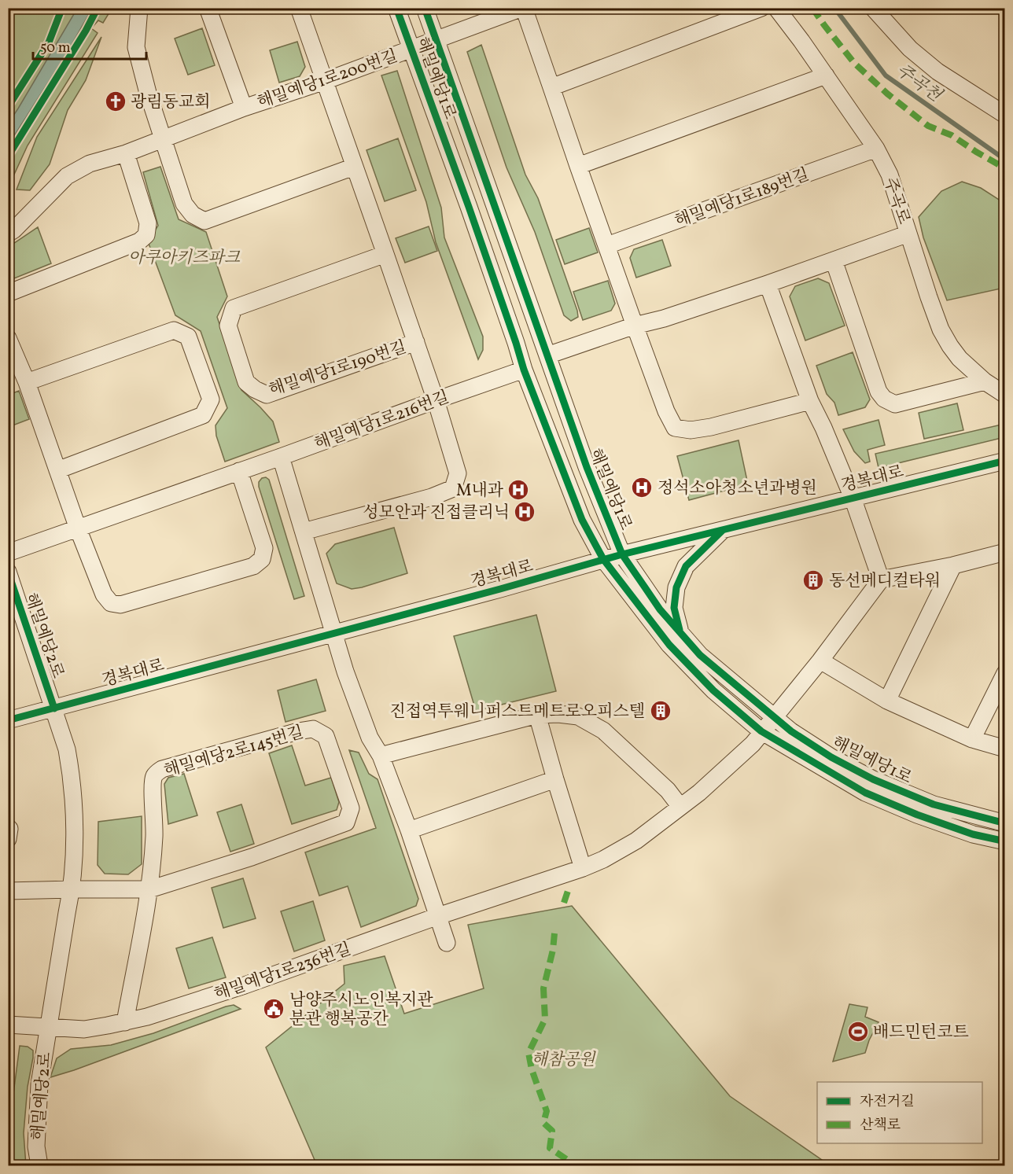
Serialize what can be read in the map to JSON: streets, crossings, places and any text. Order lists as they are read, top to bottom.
{
  "streets": {
    "street": [
      "해밀예당1로",
      "해밀예당1로200번길",
      "해밀예당1로189번길",
      "주곡로",
      "해밀예당1로190번길",
      "해밀예당1로216번길",
      "경복대로",
      "해밀예당2로",
      "해밀예당2로145번길",
      "해밀예당1로236번길"
    ]
  },
  "crossings": [
    ["해밀예당1로", "해밀예당1로200번길"],
    ["해밀예당1로", "해밀예당1로216번길"],
    ["해밀예당1로", "경복대로"],
    ["해밀예당1로", "해밀예당1로236번길"],
    ["해밀예당1로200번길", "해밀예당1로190번길"],
    ["해밀예당1로189번길", "주곡로"],
    ["해밀예당1로190번길", "해밀예당1로216번길"],
    ["경복대로", "해밀예당2로"],
    ["해밀예당2로", "해밀예당2로145번길"],
    ["해밀예당2로", "해밀예당1로236번길"]
  ],
  "water": ["주곡천"],
  "parks": ["아쿠아키즈파크", "해참공원"],
  "places": {
    "church": ["광림동교회"],
    "hospital": ["정석소아청소년과병원", "M내과", "성모안과 진접클리닉"],
    "building": ["동선메디컬타워", "진접역투웨니퍼스트메트로오피스텔"],
    "public building": ["남양주시노인복지관 분관 행복공간"],
    "sports": ["배드민턴코트"]
  },
  "legend": ["자전거길", "산책로"],
  "scale_bar": "50 m"
}
